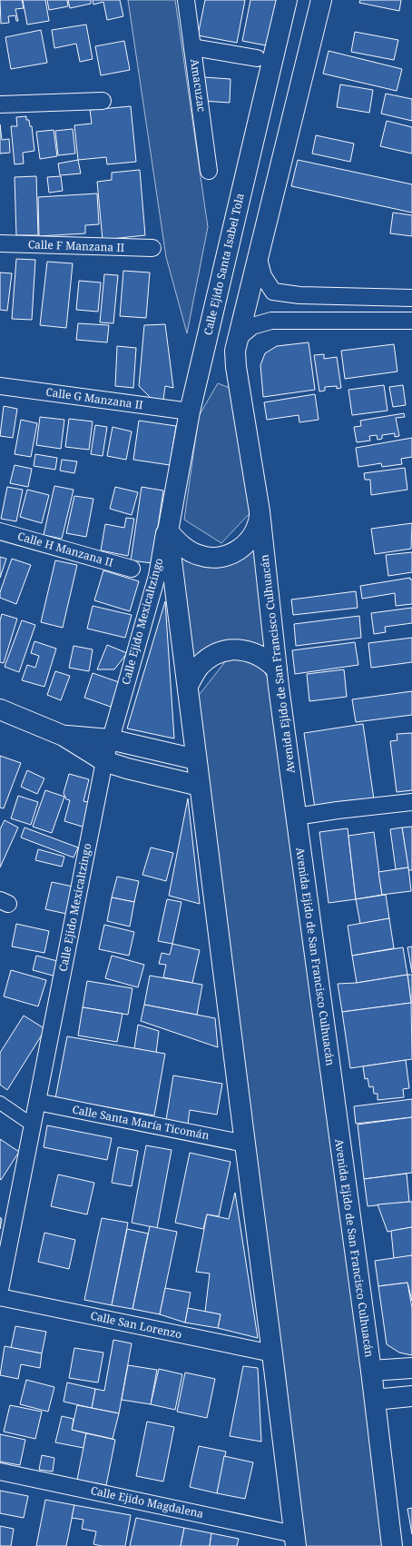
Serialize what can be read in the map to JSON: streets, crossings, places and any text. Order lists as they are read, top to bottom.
{
  "streets": {
    "street": [
      "Amacuzac",
      "Calle F Manzana II",
      "Calle Ejido Santa Isabel Tola",
      "Calle G Manzana II",
      "Calle H Manzana II",
      "Calle Ejido Mexicaltzingo",
      "Avenida Ejido de San Francisco Culhuacán",
      "Calle Santa María Ticomán",
      "Calle San Lorenzo",
      "Calle Ejido Magdalena"
    ]
  },
  "crossings": [
    ["Calle Ejido Santa Isabel Tola", "Calle G Manzana II"],
    ["Calle Ejido Santa Isabel Tola", "Calle Ejido Mexicaltzingo"],
    ["Calle Ejido Mexicaltzingo", "Calle Santa María Ticomán"]
  ]
}
